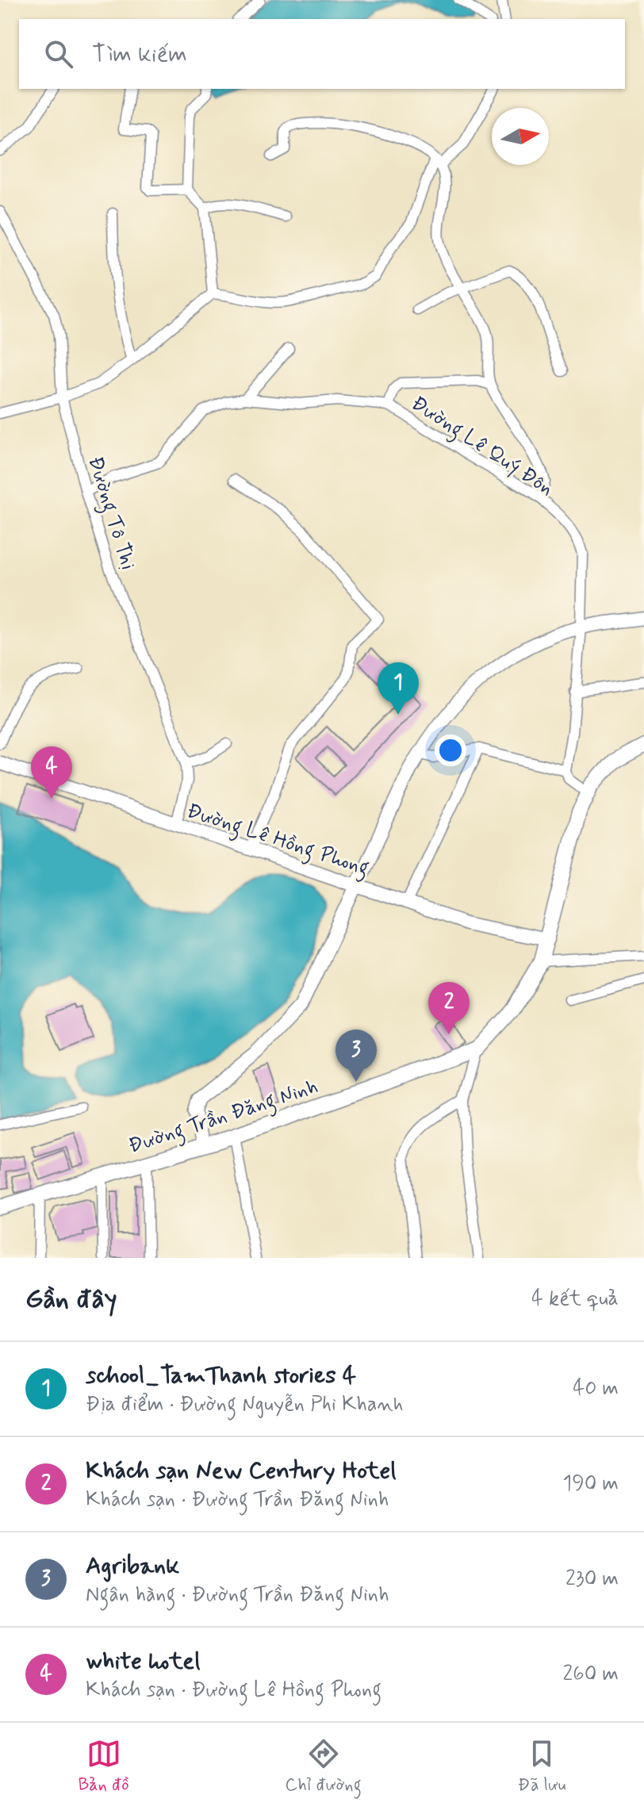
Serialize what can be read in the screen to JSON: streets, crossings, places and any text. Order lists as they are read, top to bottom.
{
  "streets": {
    "main road": ["Đường Trần Đăng Ninh"],
    "street": ["Đường Lê Quý Đôn", "Đường Tô Thị", "Đường Lê Hồng Phong"]
  },
  "crossings": [
    ["Đường Lê Quý Đôn", "Đường Tô Thị"],
    ["Đường Tô Thị", "Đường Lê Hồng Phong"],
    ["Đường Lê Hồng Phong", "Đường Trần Đăng Ninh"]
  ],
  "north": "right",
  "page": {
    "search": "Tìm kiếm",
    "pins": [
      "1",
      "4",
      "2",
      "3"
    ],
    "heading": ["Gần đây", "4 kết quả"],
    "list": [
      {
        "mark": "1",
        "name": "school_TamThanh stories 4",
        "note": "Địa điểm · Đường Nguyễn Phi Khanh",
        "value": "40 m"
      },
      {
        "mark": "2",
        "name": "Khách sạn New Century Hotel",
        "note": "Khách sạn · Đường Trần Đăng Ninh",
        "value": "190 m"
      },
      {
        "mark": "3",
        "name": "Agribank",
        "note": "Ngân hàng · Đường Trần Đăng Ninh",
        "value": "230 m"
      },
      {
        "mark": "4",
        "name": "white hotel",
        "note": "Khách sạn · Đường Lê Hồng Phong",
        "value": "260 m"
      }
    ],
    "nav": ["Bản đồ", "Chỉ đường", "Đã lưu"]
  }
}
